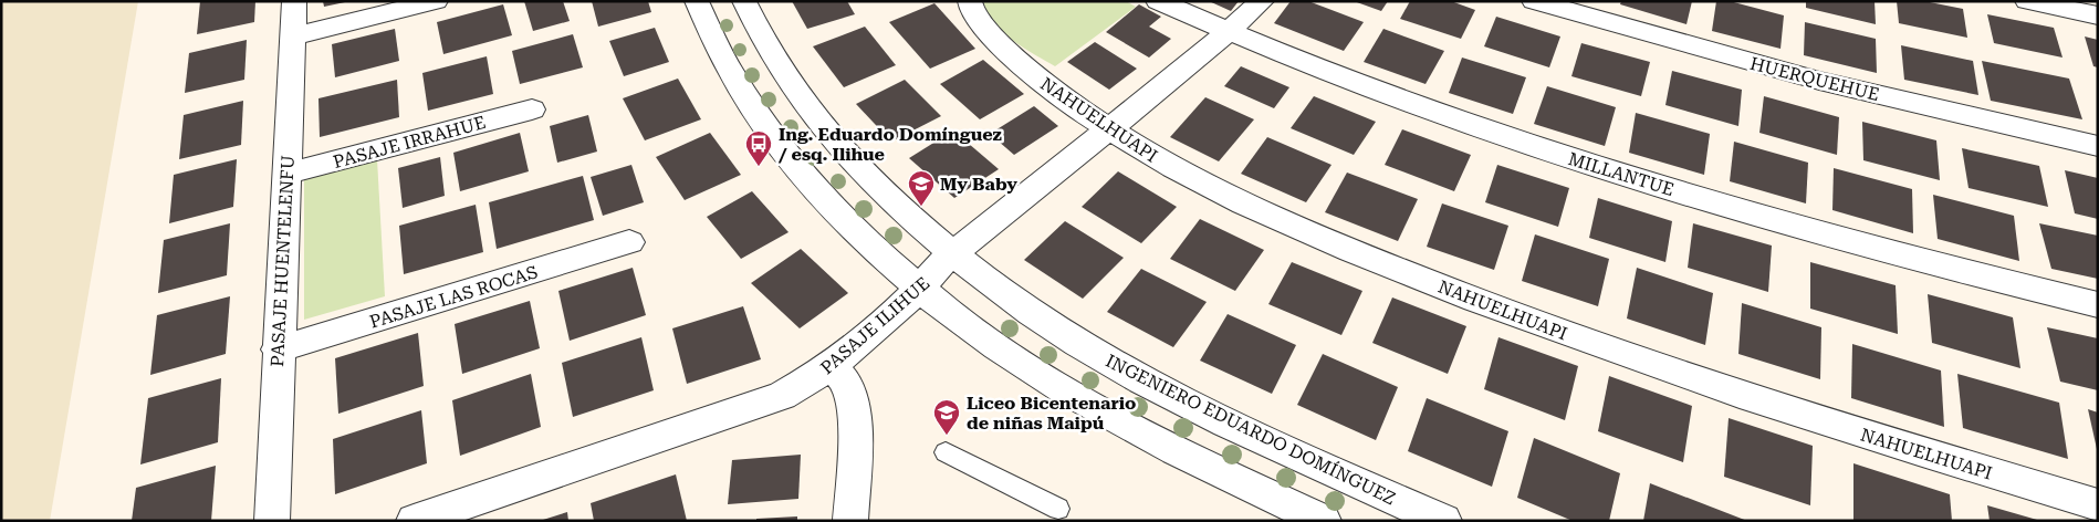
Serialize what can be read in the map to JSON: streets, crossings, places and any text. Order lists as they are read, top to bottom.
{
  "streets": {
    "street": [
      "HUERQUEHUE",
      "NAHUELHUAPI",
      "PASAJE IRRAHUE",
      "MILLANTUE",
      "PASAJE HUENTELENFU",
      "PASAJE LAS ROCAS",
      "PASAJE ILIHUE",
      "INGENIERO EDUARDO DOMÍNGUEZ"
    ]
  },
  "crossings": [
    ["NAHUELHUAPI", "PASAJE ILIHUE"],
    ["PASAJE IRRAHUE", "PASAJE HUENTELENFU"],
    ["MILLANTUE", "PASAJE ILIHUE"],
    ["PASAJE HUENTELENFU", "PASAJE LAS ROCAS"],
    ["PASAJE ILIHUE", "INGENIERO EDUARDO DOMÍNGUEZ"]
  ],
  "places": {
    "bus stop": ["Ing. Eduardo Domínguez / esq. Ilihue"],
    "school or university": ["My Baby", "Liceo Bicentenario de niñas Maipú"]
  }
}
